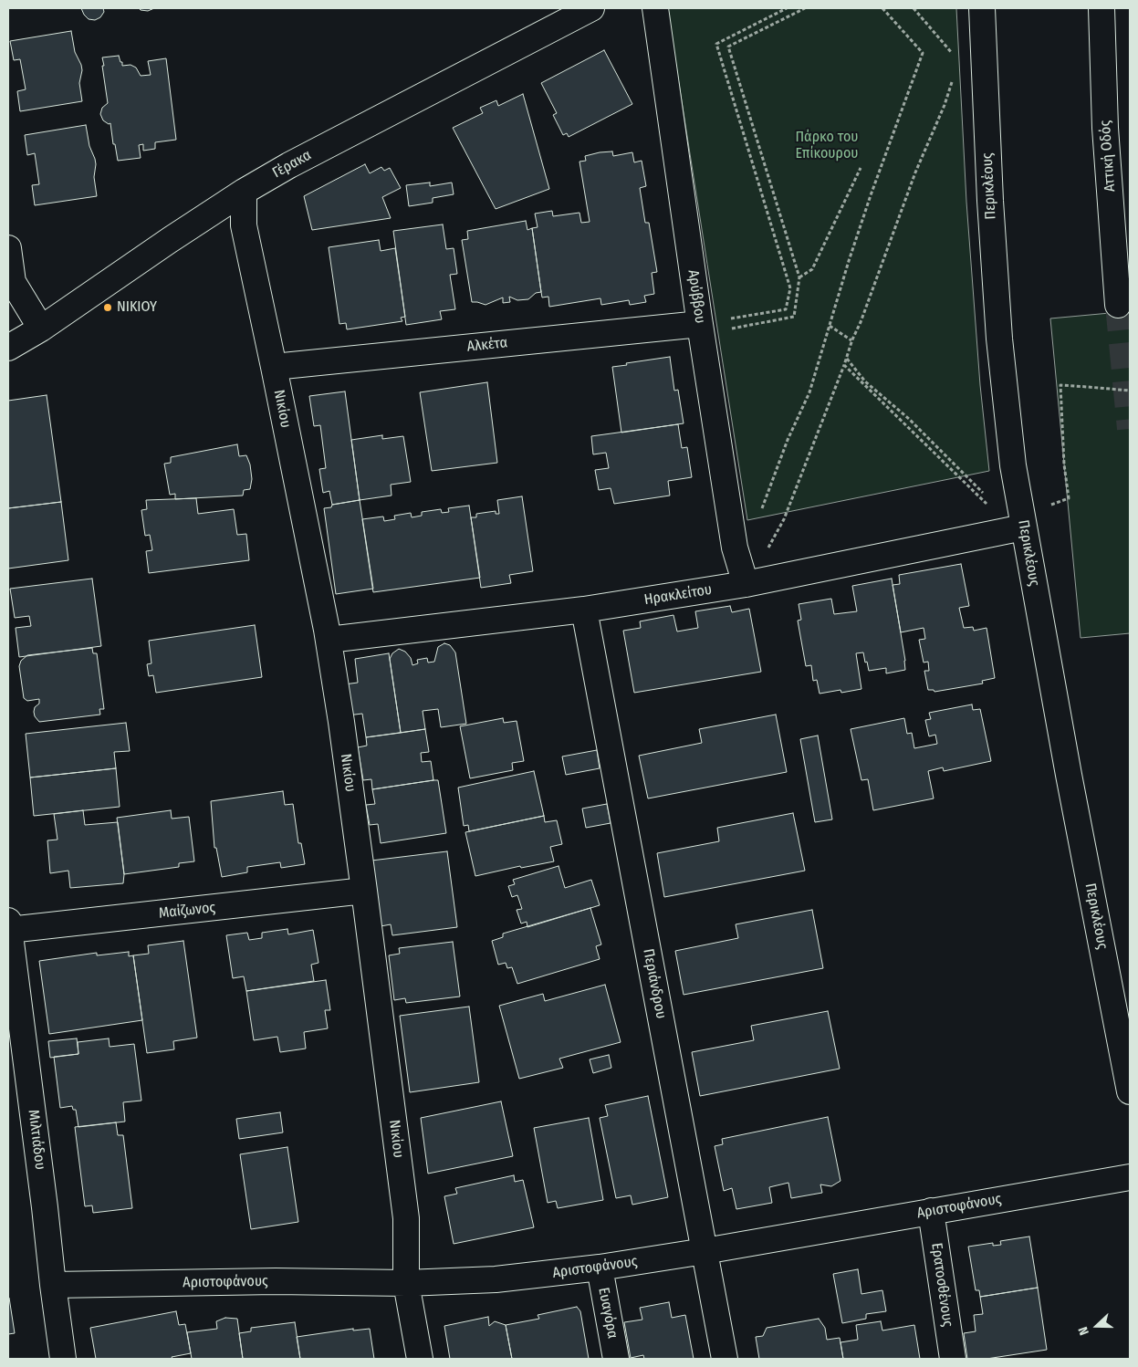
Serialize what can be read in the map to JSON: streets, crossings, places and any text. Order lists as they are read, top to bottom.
{
  "streets": {
    "main road": [
      "Αττική Οδός",
      "Γέρακα",
      "Περικλέους",
      "Αρύββου",
      "Αλκέτα",
      "Νικίου",
      "Ηρακλείτου",
      "Μαίζωνος",
      "Περιάνδρου",
      "Μιλτιάδου",
      "Αριστοφάνους",
      "Ερατοσθένους",
      "Ευαγόρα"
    ]
  },
  "crossings": [
    ["Γέρακα", "Νικίου"],
    ["Περικλέους", "Ηρακλείτου"],
    ["Αρύββου", "Αλκέτα"],
    ["Αρύββου", "Ηρακλείτου"],
    ["Αλκέτα", "Νικίου"],
    ["Νικίου", "Ηρακλείτου"],
    ["Νικίου", "Μαίζωνος"],
    ["Νικίου", "Αριστοφάνους"],
    ["Ηρακλείτου", "Περιάνδρου"],
    ["Μαίζωνος", "Μιλτιάδου"],
    ["Περιάνδρου", "Αριστοφάνους"],
    ["Μιλτιάδου", "Αριστοφάνους"],
    ["Αριστοφάνους", "Ερατοσθένους"],
    ["Αριστοφάνους", "Ευαγόρα"]
  ],
  "parks": ["Πάρκο του Επίκουρου"],
  "places": ["ΝΙΚΙΟΥ"],
  "north": "left"
}
